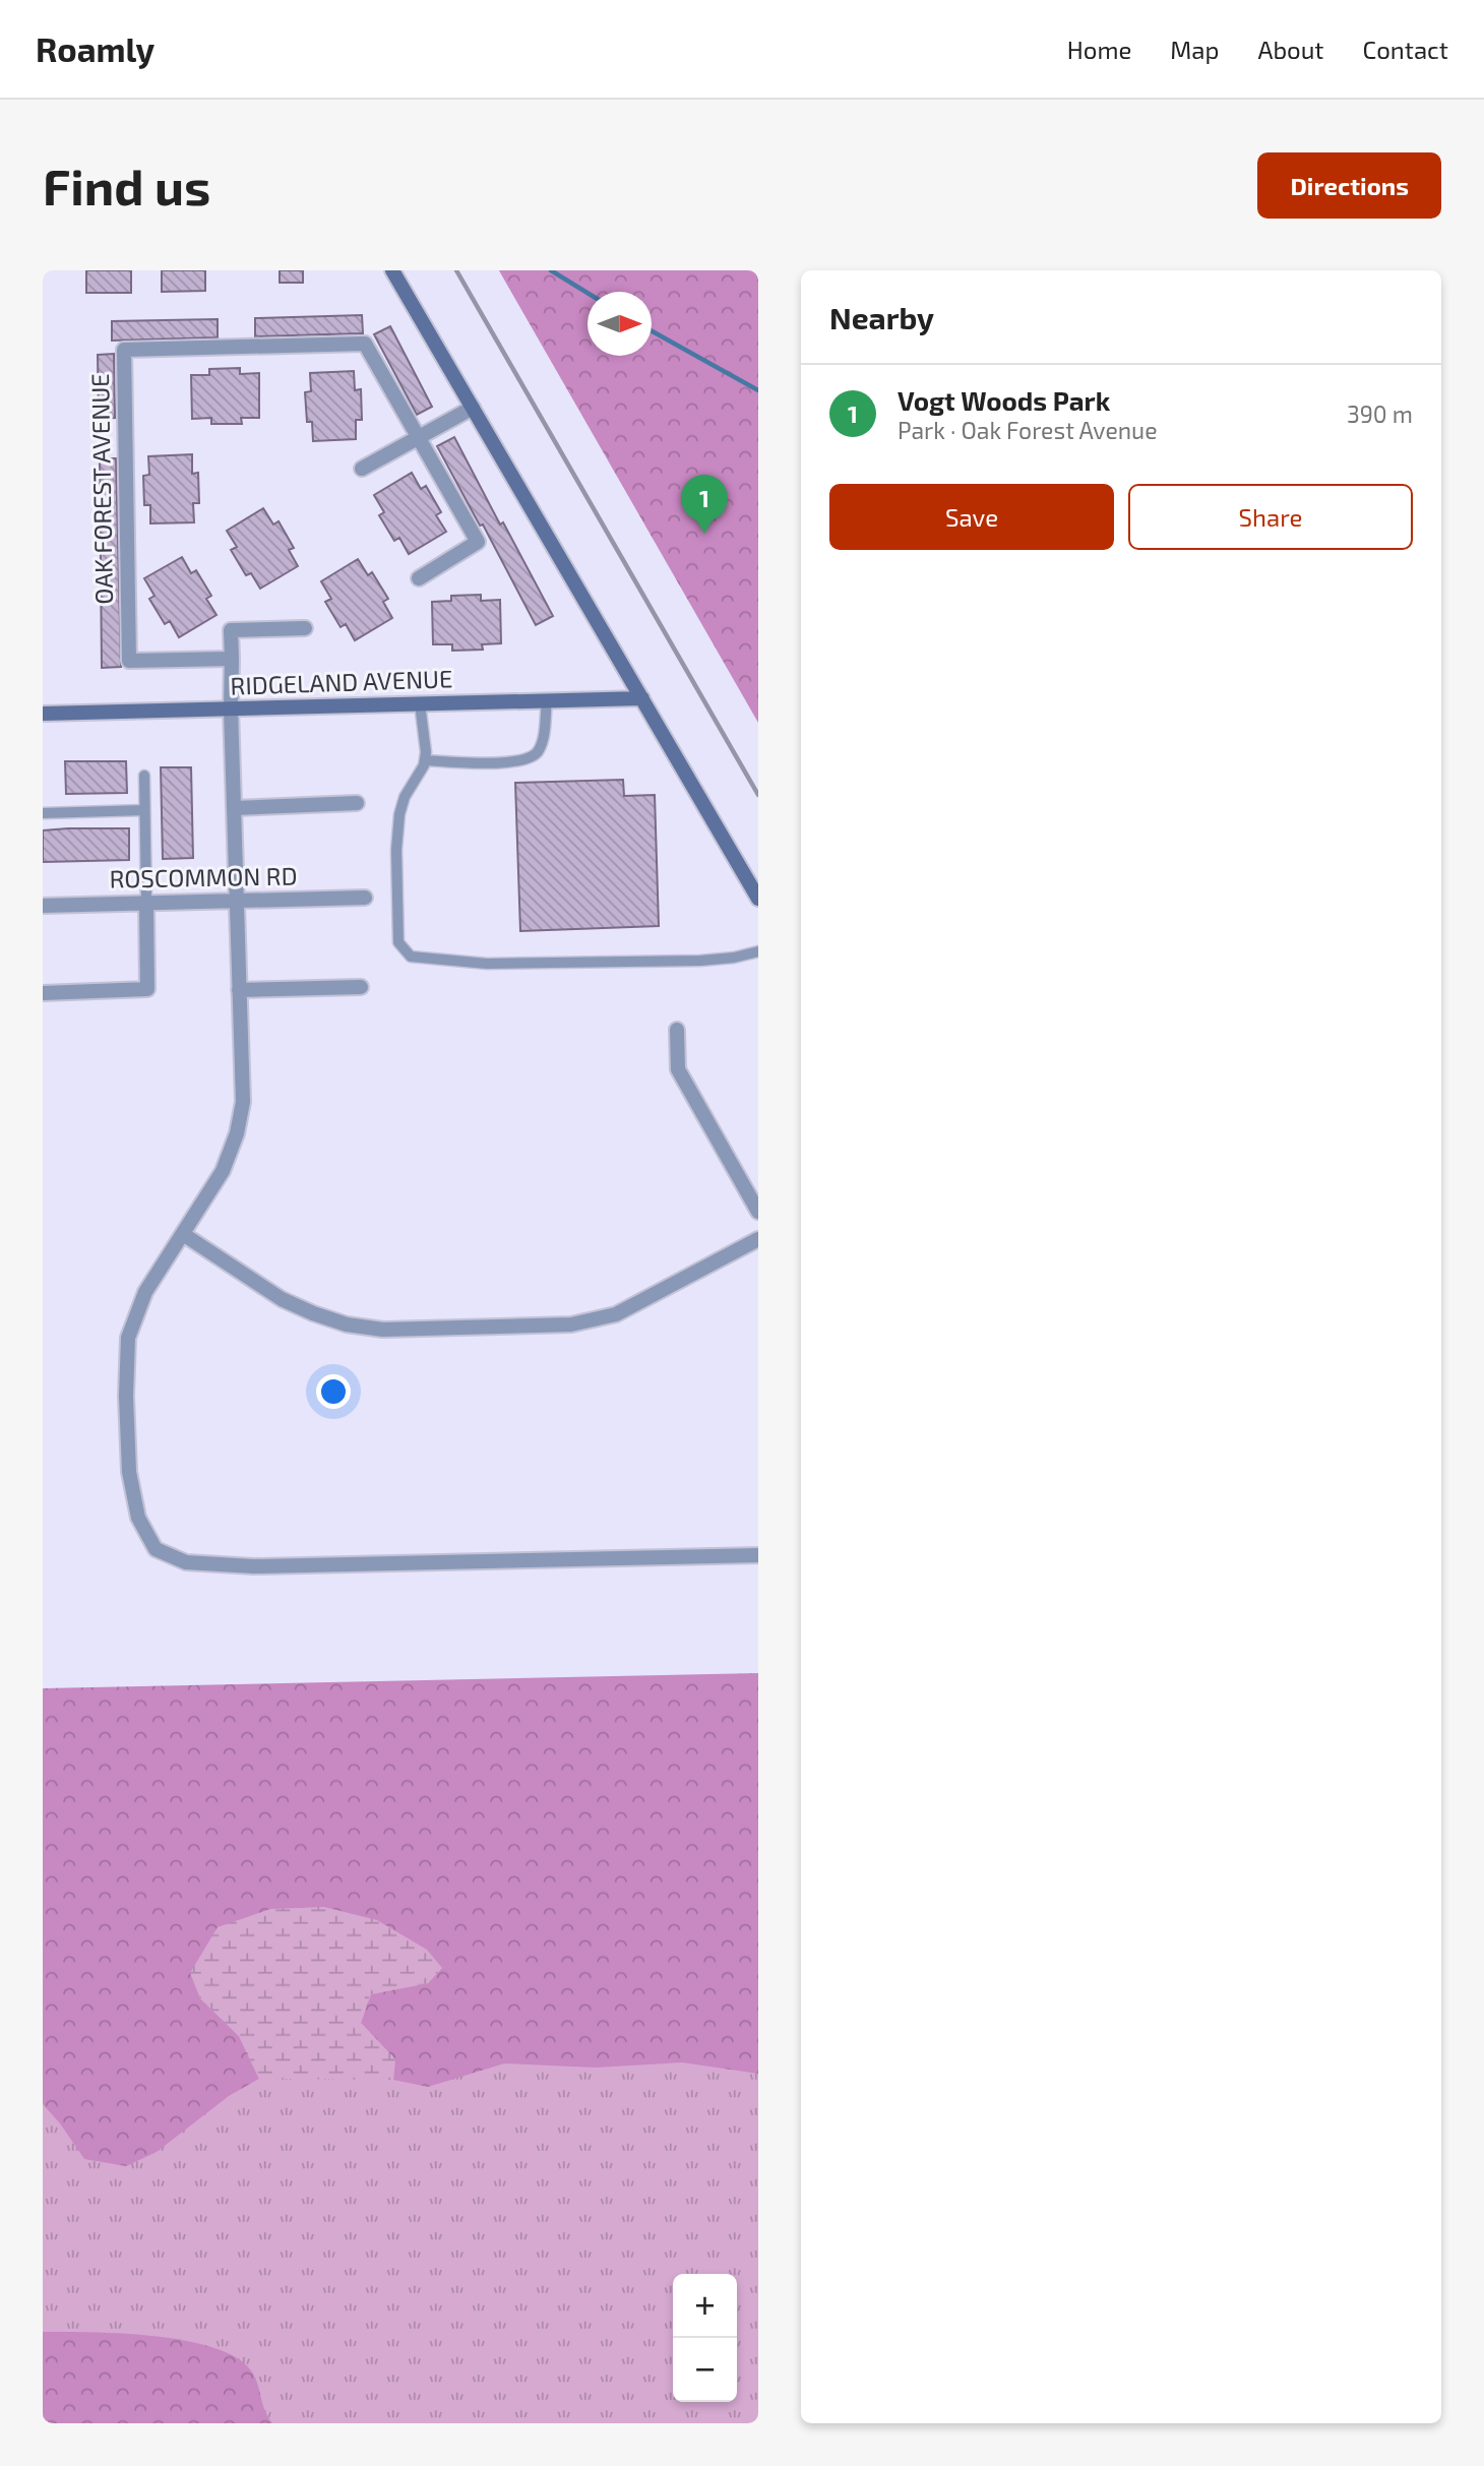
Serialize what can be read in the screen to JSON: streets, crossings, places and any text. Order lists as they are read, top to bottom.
{
  "streets": {
    "street": ["OAK FOREST AVENUE", "RIDGELAND AVENUE", "ROSCOMMON RD"]
  },
  "north": "right",
  "page": {
    "header": "Roamly",
    "nav": [
      "Home",
      "Map",
      "About",
      "Contact"
    ],
    "buttons": [
      "Directions",
      ["Save", "Share"]
    ],
    "title": "Find us",
    "heading": "Nearby",
    "list": [
      {
        "mark": "1",
        "name": "Vogt Woods Park",
        "note": "Park · Oak Forest Avenue",
        "value": "390 m"
      }
    ],
    "pins": "1",
    "map_buttons": ["+", "−"]
  }
}
